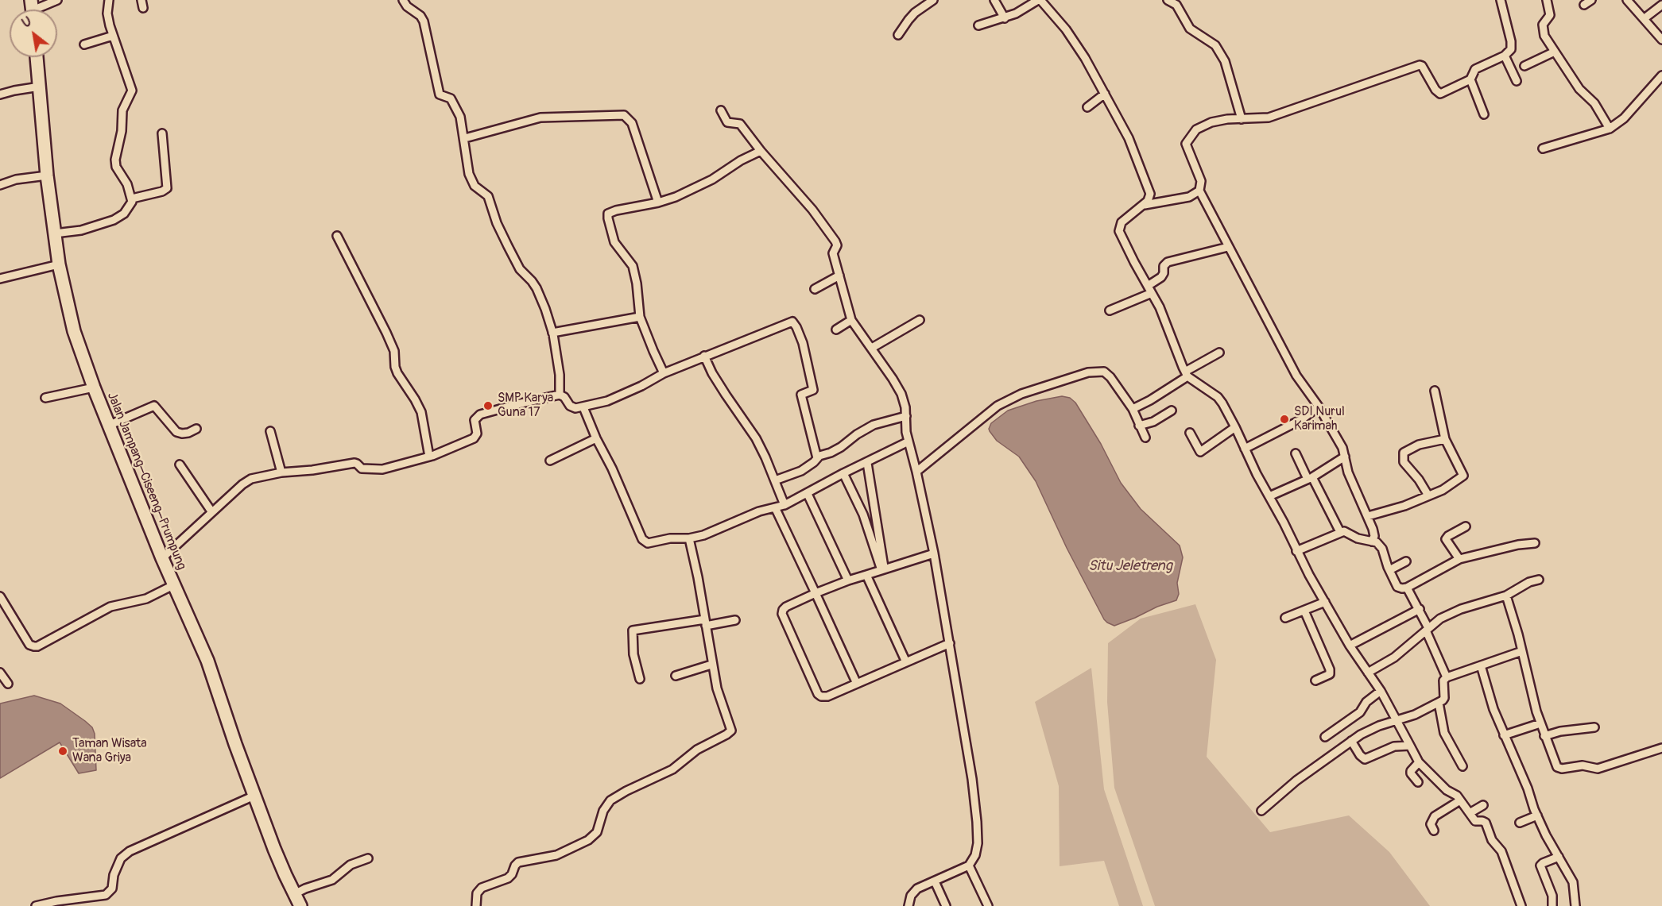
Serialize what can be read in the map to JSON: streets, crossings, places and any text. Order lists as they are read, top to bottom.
{
  "streets": {
    "main road": ["Jalan Jampang–Ciseeng–Prumpung"]
  },
  "water": ["Situ Jeletreng"],
  "places": ["SMP Karya Guna 17", "SDI Nurul Karimah", "Taman Wisata Wana Griya"],
  "north": "top left"
}
